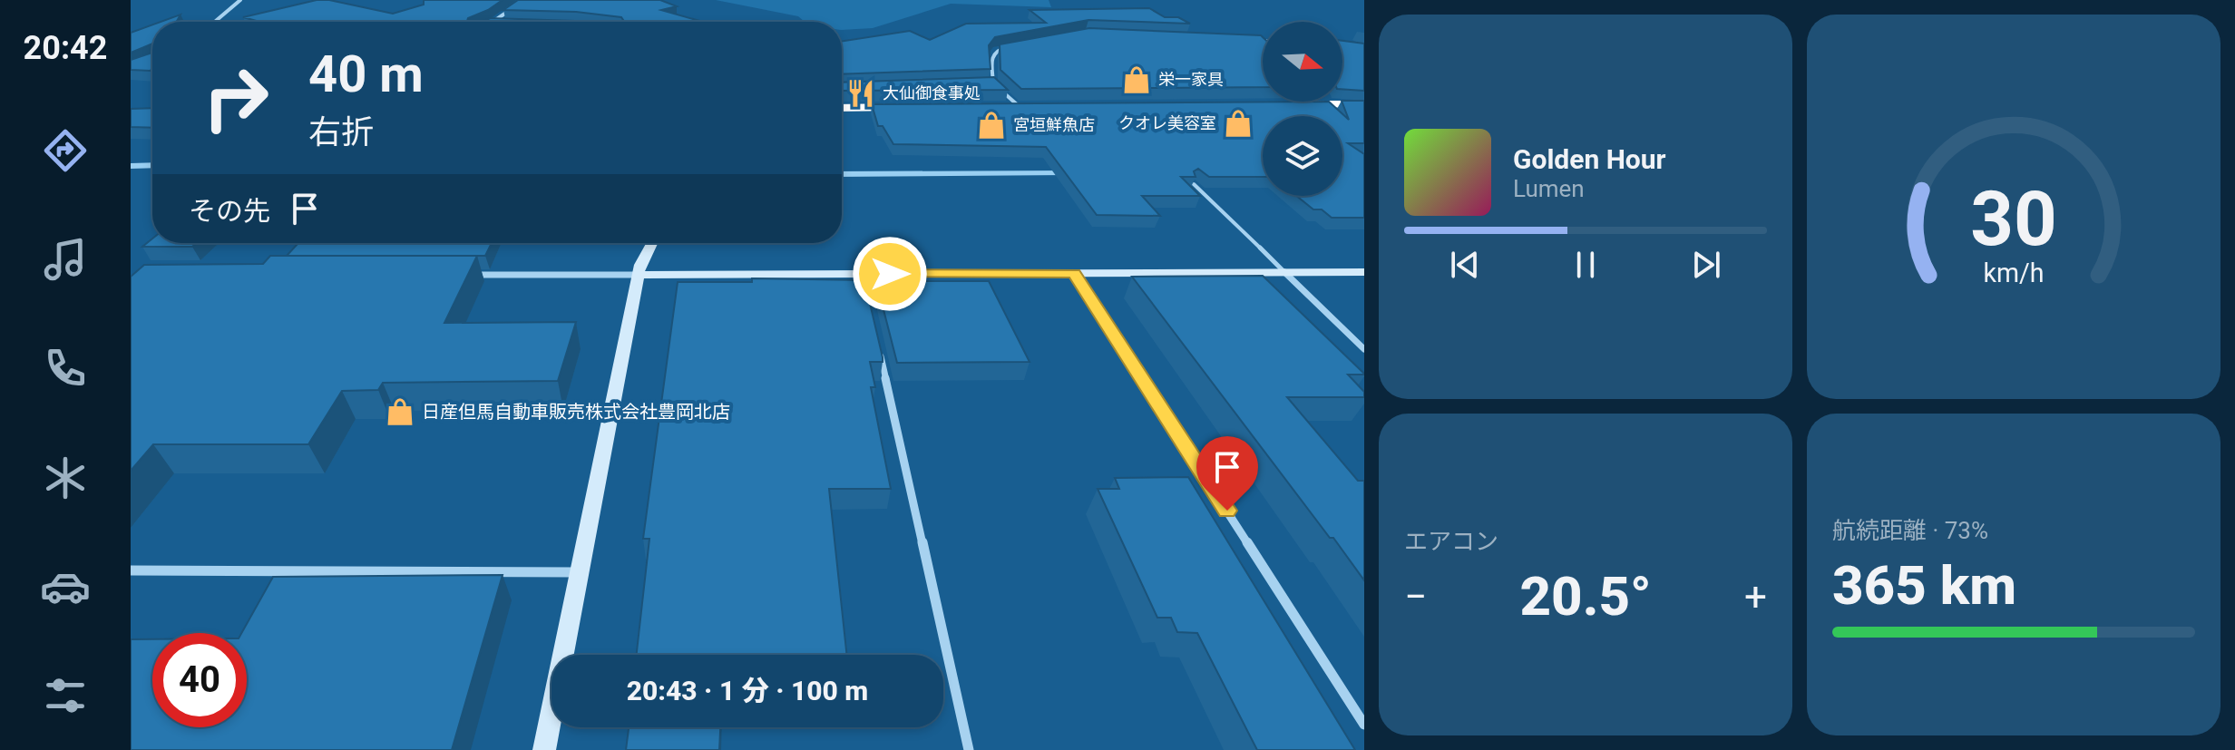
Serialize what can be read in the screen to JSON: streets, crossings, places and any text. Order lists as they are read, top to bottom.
{
  "places": {
    "shop": [
      "栄一家具",
      "クオレ美容室",
      "宮垣鮮魚店",
      "日産但馬自動車販売株式会社豊岡北店"
    ],
    "restaurant": ["大仙御食事処"]
  },
  "north": "right",
  "page": {
    "tabs": "20:42",
    "turn": ["40 m", "右折"],
    "song": ["Golden Hour", "Lumen"],
    "then": "その先",
    "tile": [
      "エアコン",
      ["航続距離 · 73%", "365 km"]
    ],
    "heat": ["−", "20.5°", "+"],
    "limit": "40",
    "trip": "20:43 · 1 分 · 100 m",
    "gauge": ["30", "km/h"]
  }
}
